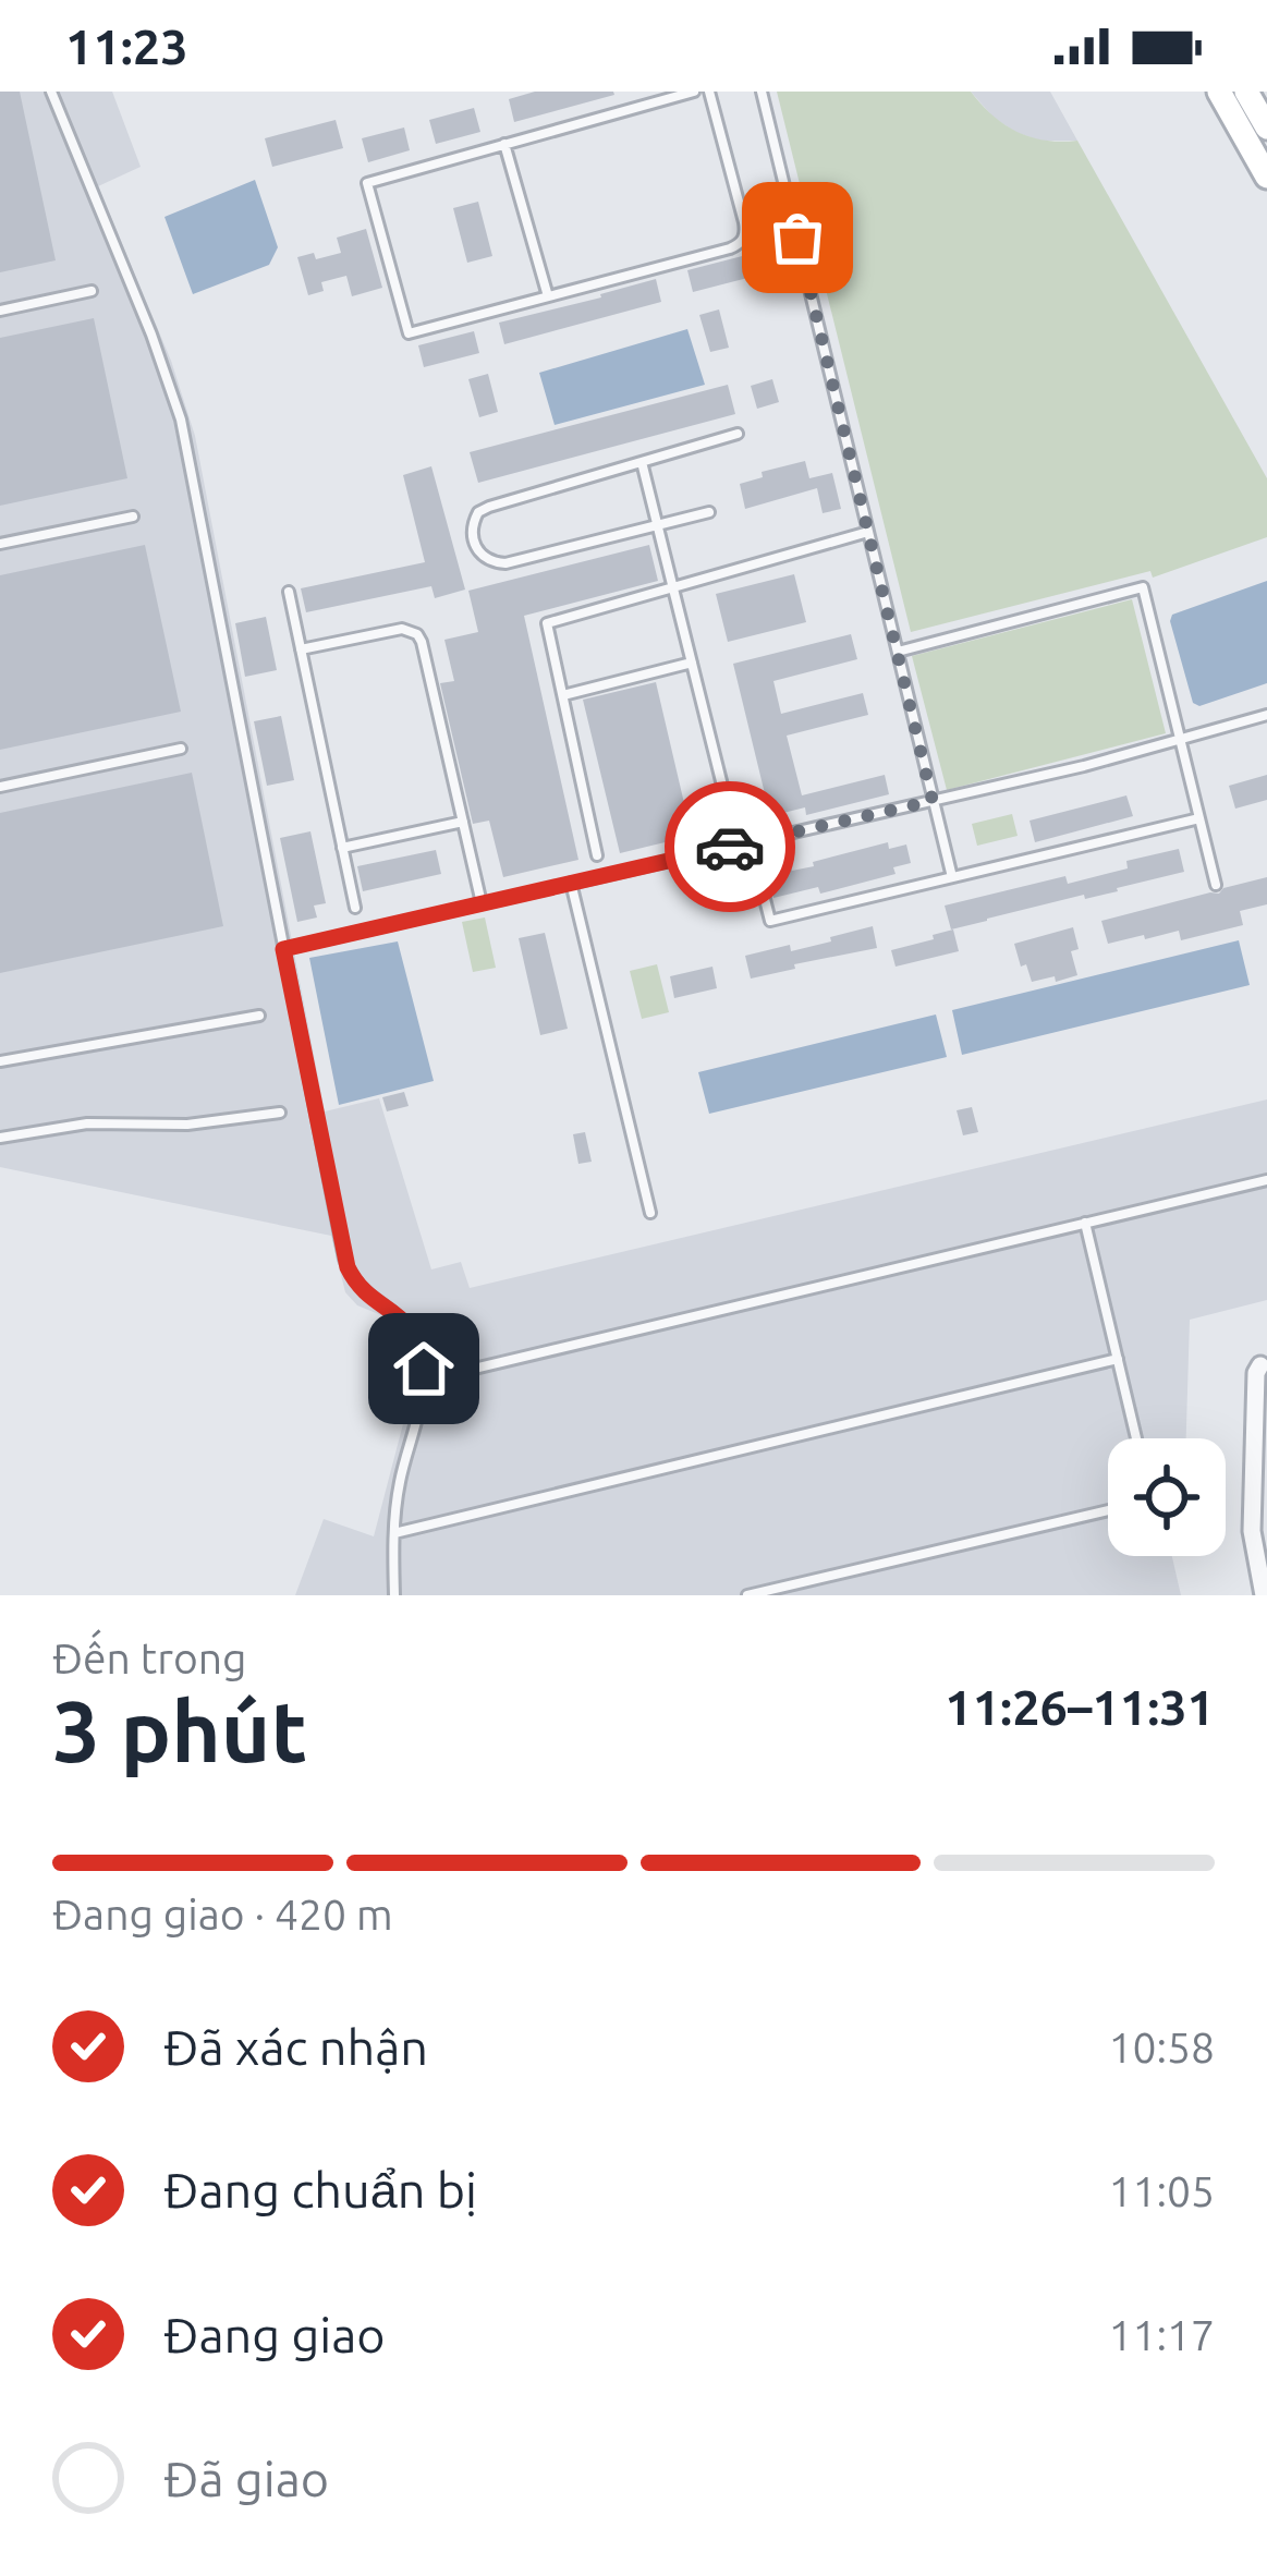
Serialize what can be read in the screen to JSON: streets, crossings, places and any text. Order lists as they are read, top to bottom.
{
  "page": {
    "status": "11:23",
    "heading": ["3 phút", "Đến trong", "11:26–11:31"],
    "bar": "Đang giao · 420 m",
    "list": [
      ["Đã xác nhận", "10:58"],
      ["Đang chuẩn bị", "11:05"],
      ["Đang giao", "11:17"],
      "Đã giao"
    ]
  }
}
